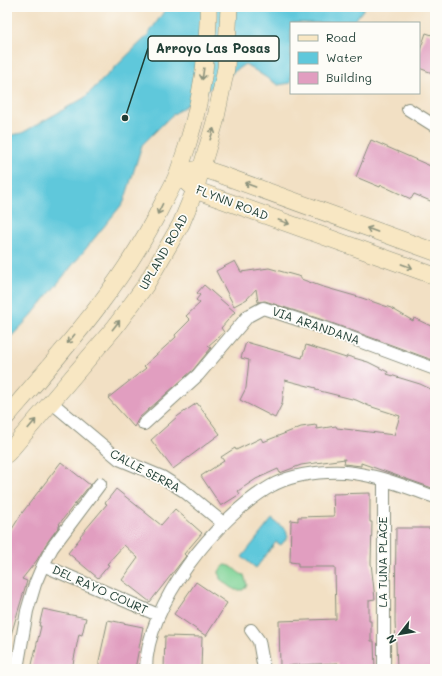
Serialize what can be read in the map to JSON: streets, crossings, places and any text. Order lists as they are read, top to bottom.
{
  "streets": {
    "main road": ["FLYNN ROAD", "UPLAND ROAD"],
    "street": [
      "VIA ARANDANA",
      "CALLE SERRA",
      "LA TUNA PLACE",
      "DEL RAYO COURT"
    ]
  },
  "crossings": [
    ["FLYNN ROAD", "UPLAND ROAD"],
    ["UPLAND ROAD", "CALLE SERRA"]
  ],
  "places": ["Arroyo Las Posas"],
  "legend": ["Road", "Water", "Building"],
  "north": "bottom left"
}
